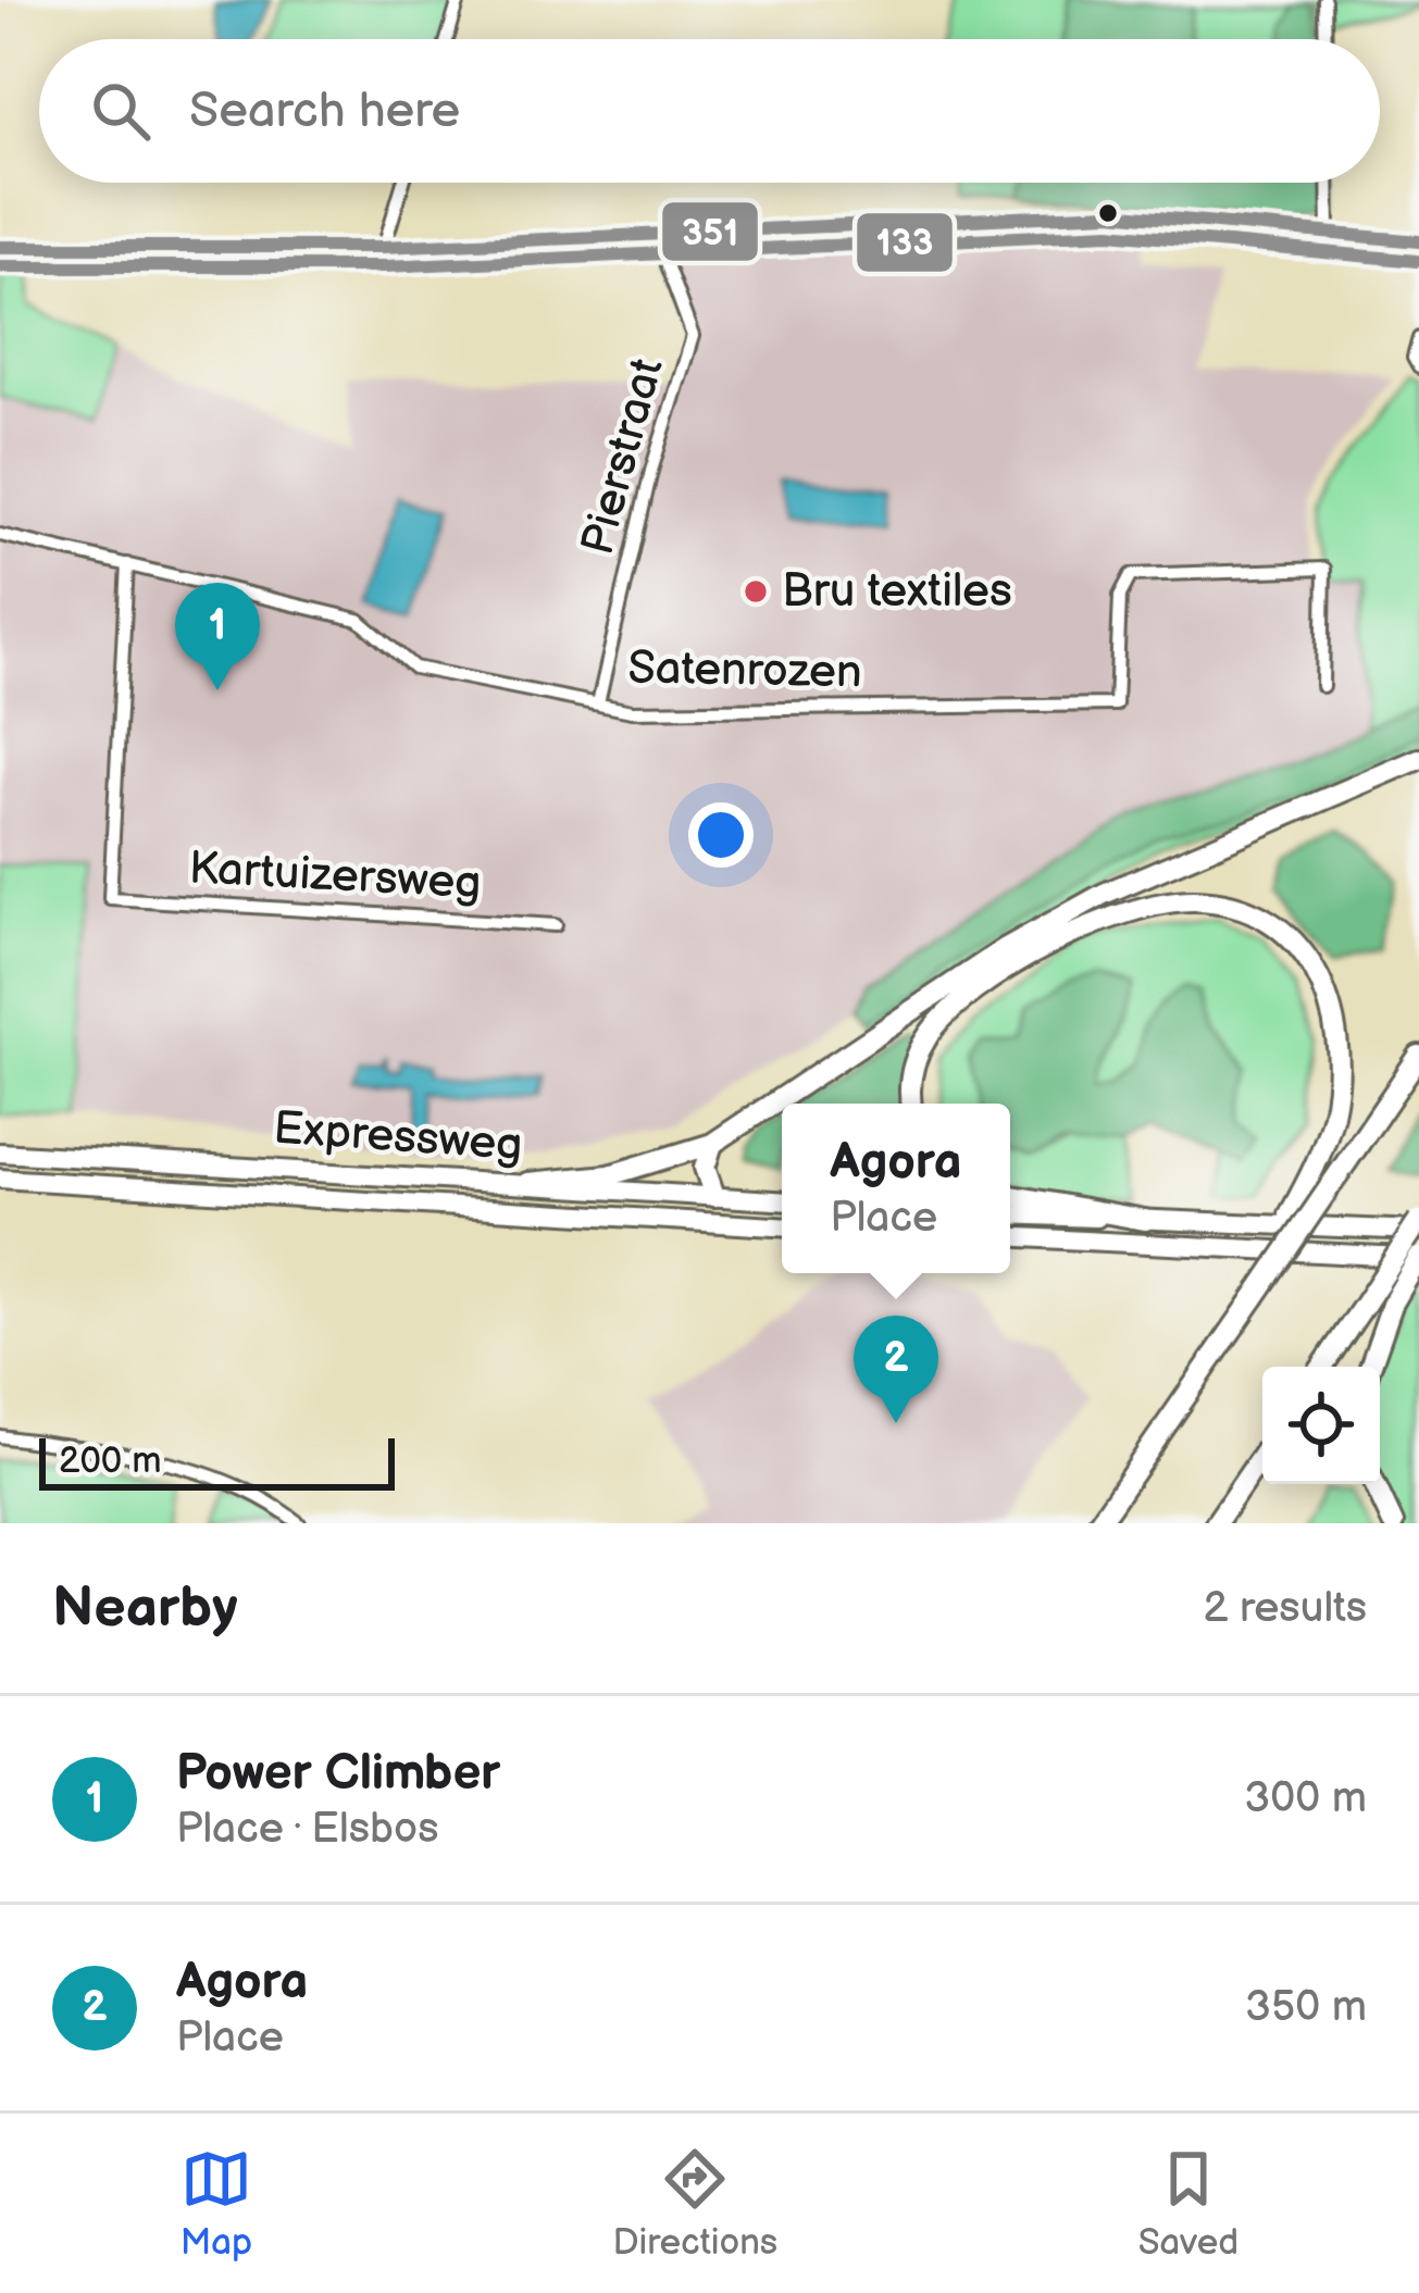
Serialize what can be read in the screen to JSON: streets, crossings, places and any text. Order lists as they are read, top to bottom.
{
  "streets": {
    "highway": ["Expressweg"],
    "street": ["Pierstraat", "Satenrozen", "Kartuizersweg"]
  },
  "crossings": [
    ["Pierstraat", "Satenrozen"],
    ["Satenrozen", "Kartuizersweg"]
  ],
  "places": ["Bru textiles"],
  "lines": ["transit line 351", "transit line 133"],
  "scale_bar": "200 m",
  "page": {
    "search": "Search here",
    "pins": ["1", "2"],
    "popup": ["Agora", "Place"],
    "scale": "200 m",
    "heading": ["Nearby", "2 results"],
    "list": [
      {
        "mark": "1",
        "name": "Power Climber",
        "note": "Place · Elsbos",
        "value": "300 m"
      },
      {
        "mark": "2",
        "name": "Agora",
        "note": "Place",
        "value": "350 m"
      }
    ],
    "nav": ["Map", "Directions", "Saved"]
  }
}
